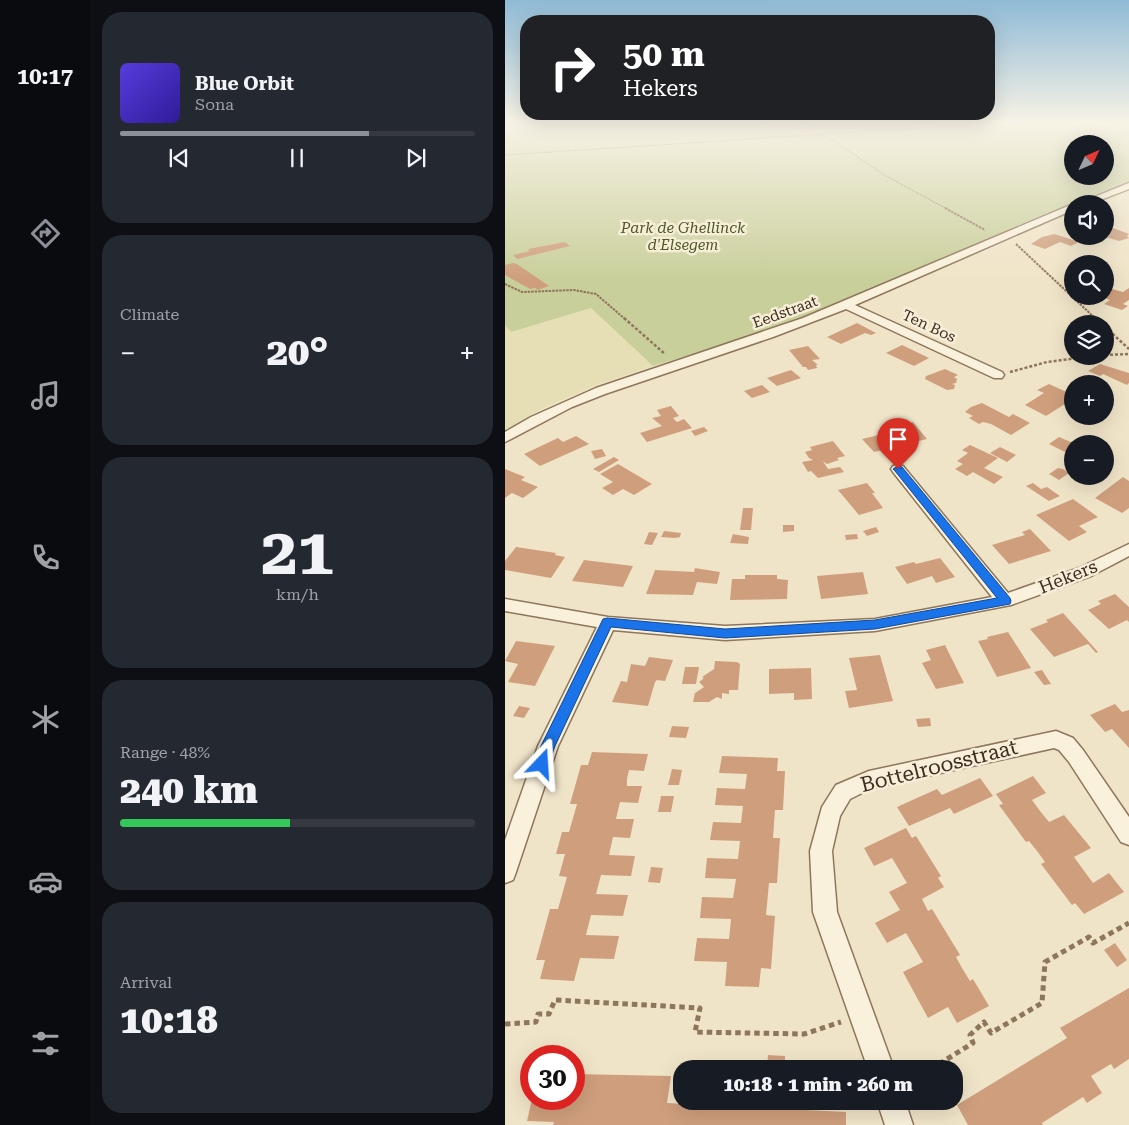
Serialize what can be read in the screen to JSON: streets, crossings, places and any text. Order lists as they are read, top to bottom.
{
  "streets": {
    "street": [
      "Eedstraat",
      "Ten Bos",
      "Hekers",
      "Bottelroosstraat"
    ]
  },
  "crossings": [
    ["Eedstraat", "Ten Bos"]
  ],
  "parks": ["Park de Ghellinck d'Elsegem"],
  "north": "top right",
  "page": {
    "tabs": "10:17",
    "turn": ["50 m", "Hekers"],
    "song": ["Blue Orbit", "Sona"],
    "map_buttons": ["+", "−"],
    "tile": [
      "Climate",
      ["21", "km/h"],
      ["Range · 48%", "240 km"],
      ["Arrival", "10:18"]
    ],
    "heat": ["−", "20°", "+"],
    "limit": "30",
    "trip": "10:18 · 1 min · 260 m"
  }
}
